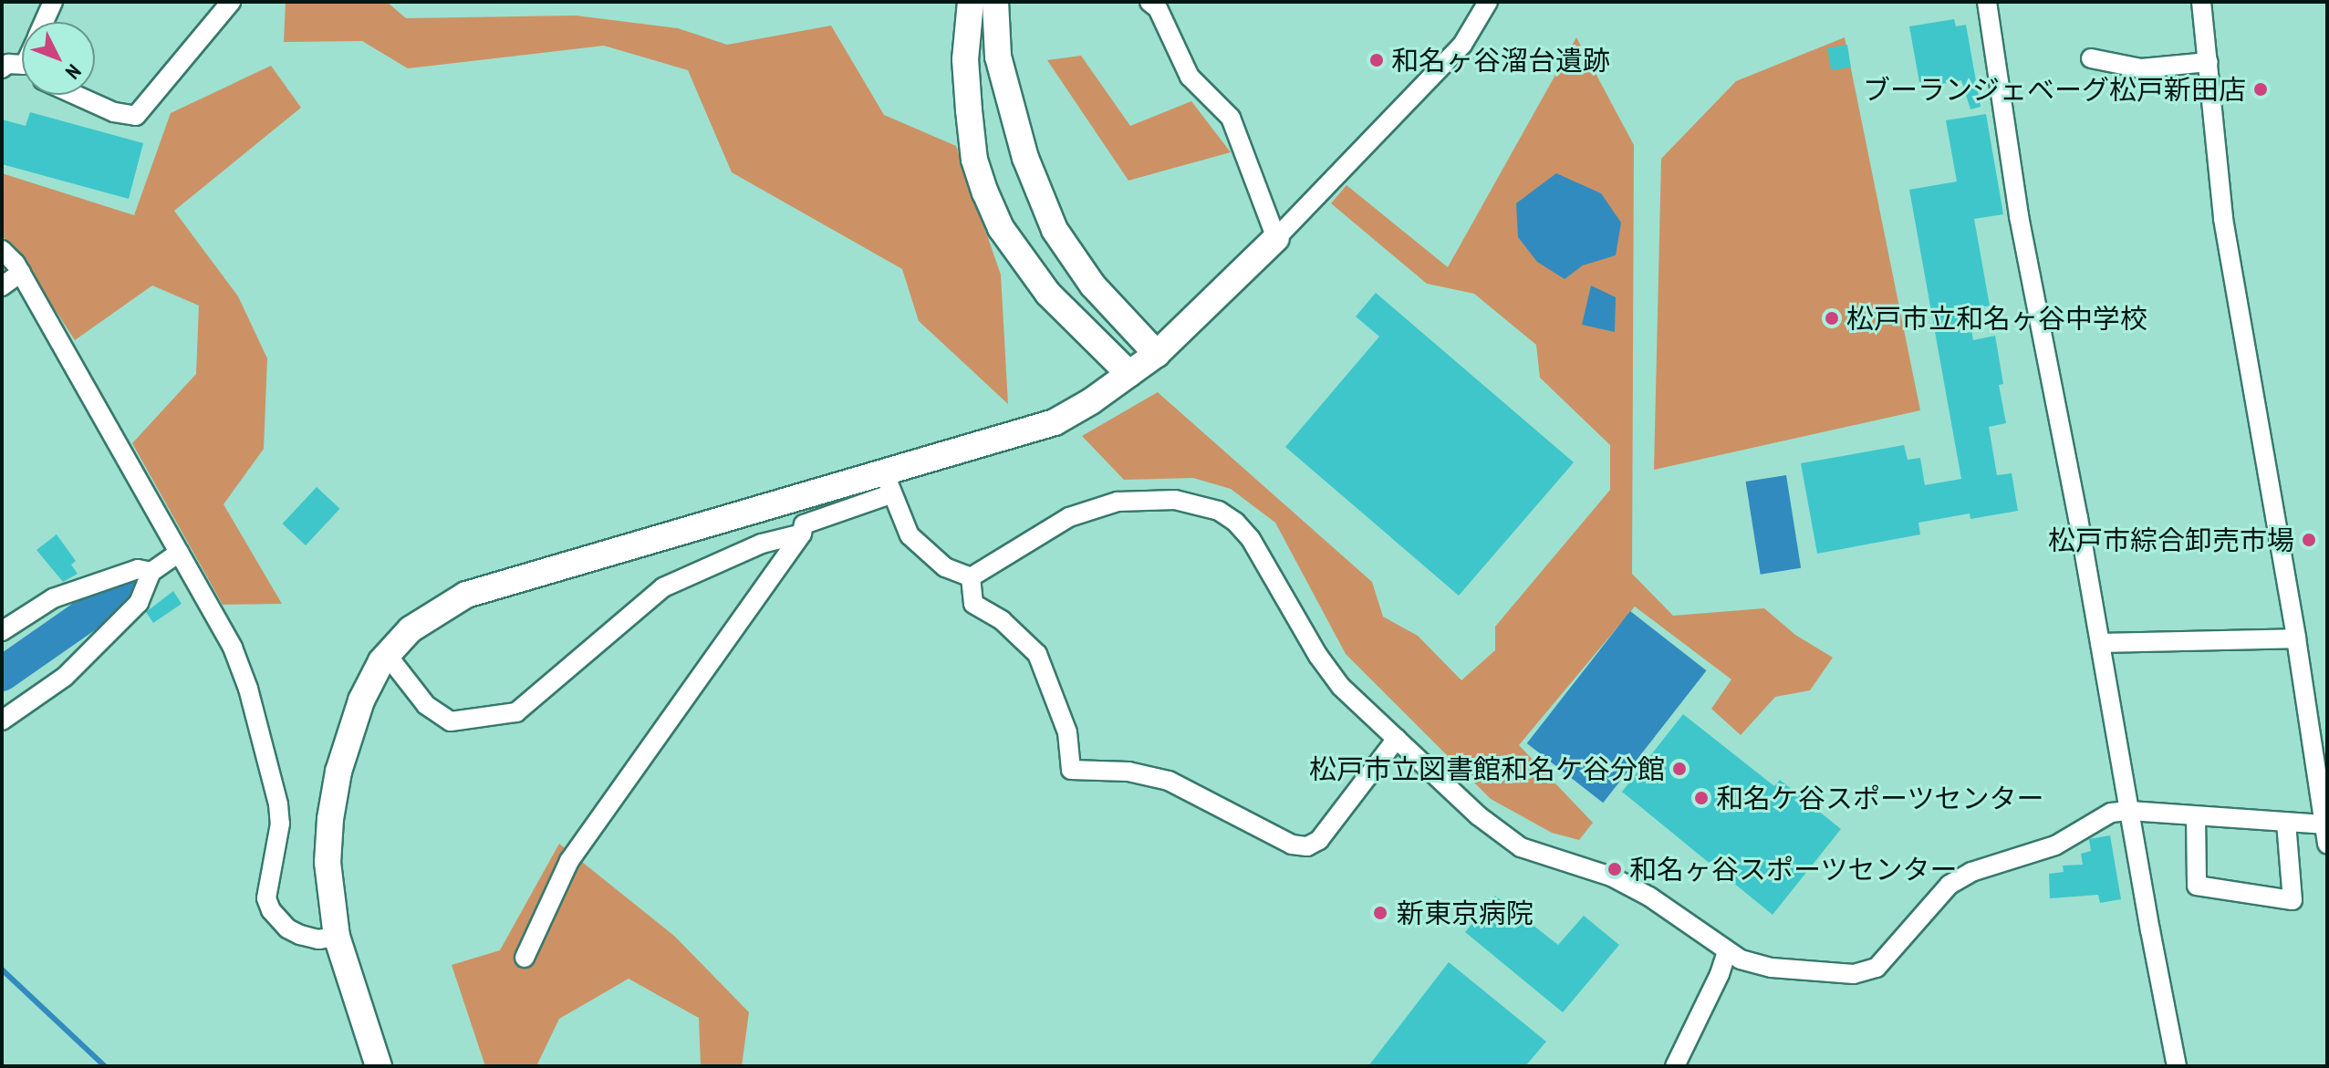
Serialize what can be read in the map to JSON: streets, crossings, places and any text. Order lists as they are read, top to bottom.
{
  "places": [
    "和名ヶ谷溜台遺跡",
    "ブーランジェベーグ松戸新田店",
    "松戸市立和名ヶ谷中学校",
    "松戸市綜合卸売市場",
    "松戸市立図書館和名ケ谷分館",
    "和名ケ谷スポーツセンター",
    "和名ヶ谷スポーツセンター",
    "新東京病院"
  ],
  "north": "bottom right"
}
